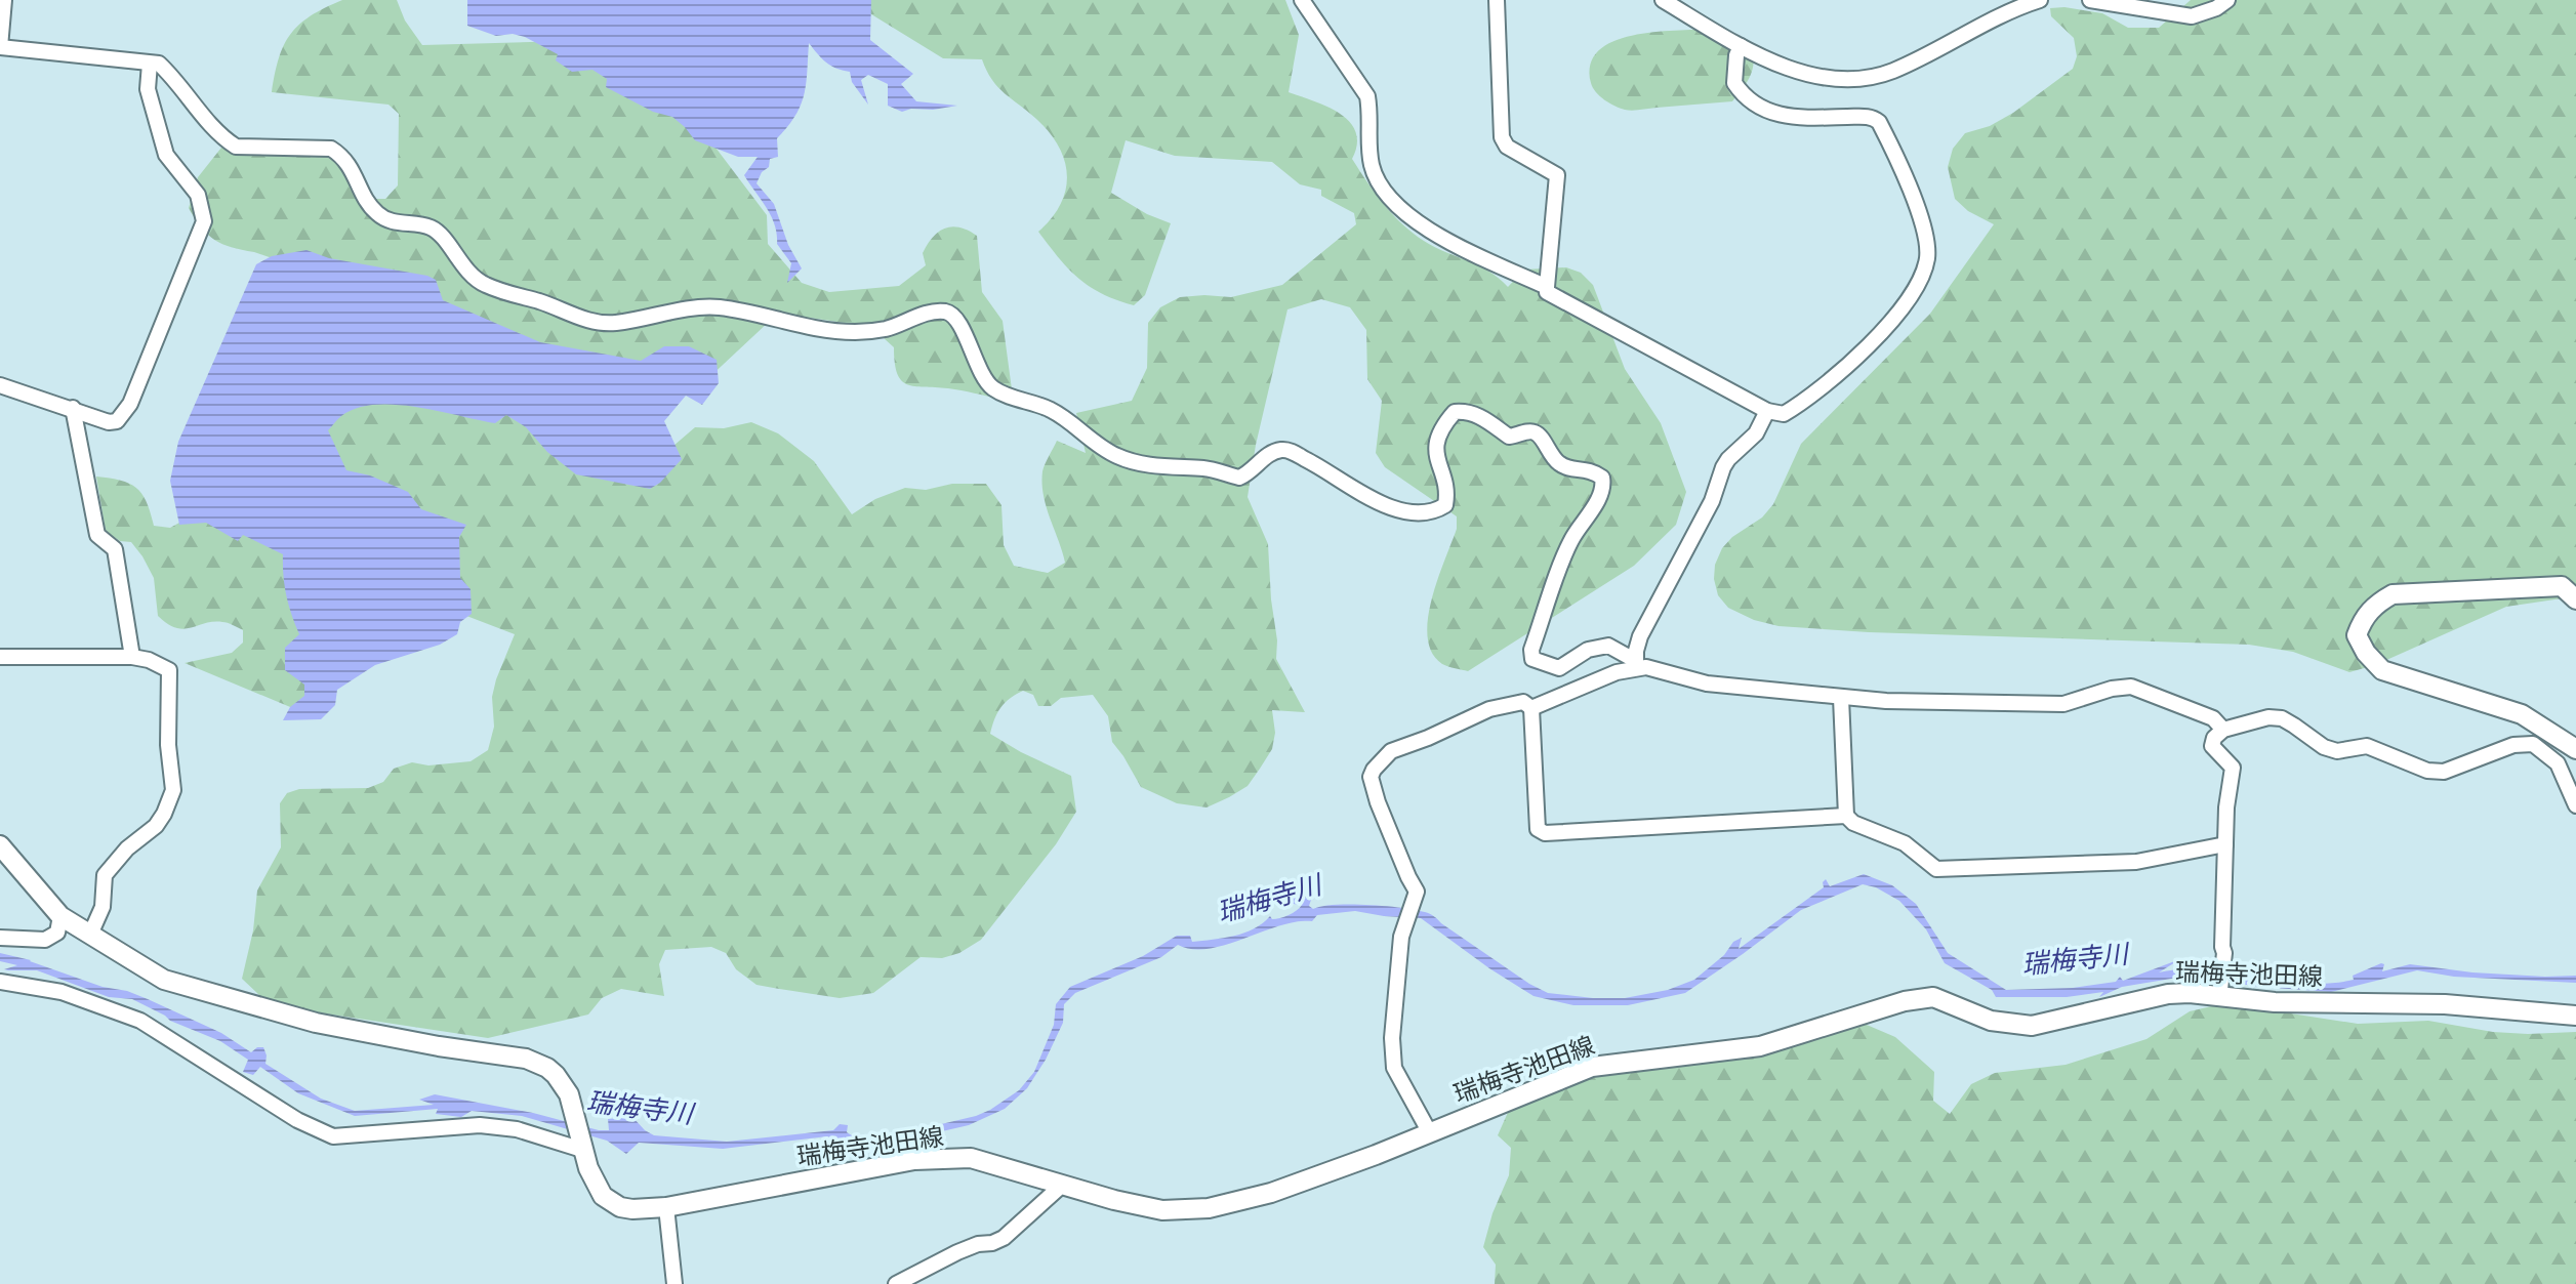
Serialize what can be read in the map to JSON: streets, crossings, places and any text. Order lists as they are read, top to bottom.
{
  "streets": {
    "main road": ["瑞梅寺池田線"]
  },
  "water": ["瑞梅寺川"]
}
